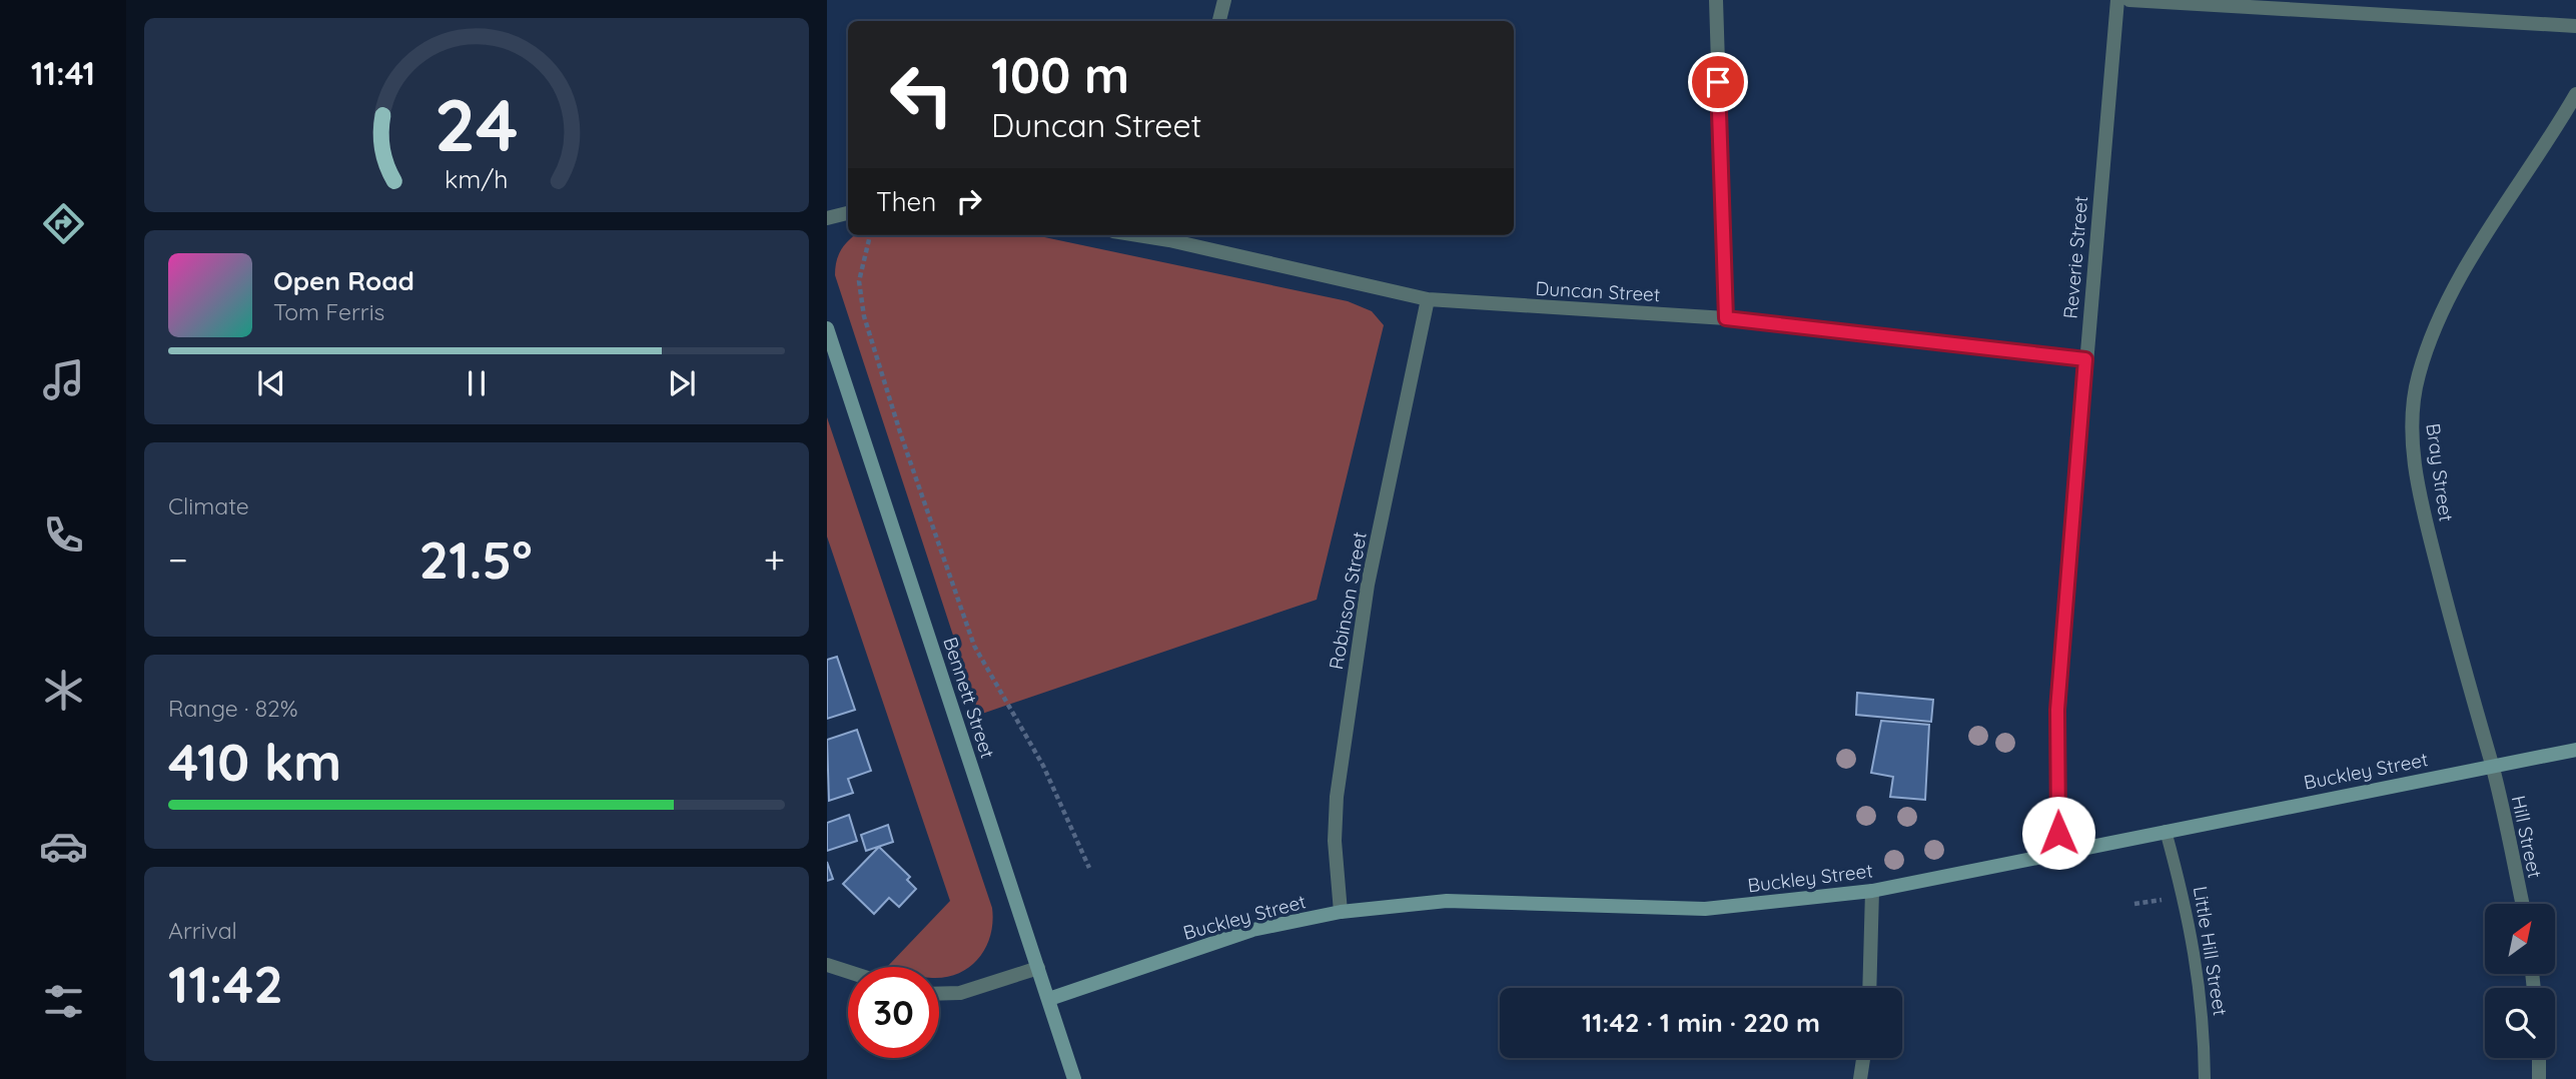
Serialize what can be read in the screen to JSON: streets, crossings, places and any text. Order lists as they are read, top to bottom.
{
  "streets": {
    "street": [
      "Reverie Street",
      "Duncan Street",
      "Bray Street",
      "Robinson Street",
      "Bennett Street",
      "Buckley Street",
      "Hill Street"
    ],
    "lane": ["Little Hill Street"]
  },
  "crossings": [
    ["Reverie Street", "Duncan Street"],
    ["Reverie Street", "Buckley Street"],
    ["Duncan Street", "Robinson Street"],
    ["Bray Street", "Buckley Street"],
    ["Bray Street", "Hill Street"],
    ["Robinson Street", "Buckley Street"],
    ["Bennett Street", "Buckley Street"],
    ["Buckley Street", "Hill Street"],
    ["Buckley Street", "Little Hill Street"]
  ],
  "north": "top right",
  "page": {
    "tabs": "11:41",
    "turn": ["100 m", "Duncan Street"],
    "then": "Then",
    "song": ["Open Road", "Tom Ferris"],
    "tile": [
      "Climate",
      ["Range · 82%", "410 km"],
      ["Arrival", "11:42"]
    ],
    "heat": ["−", "21.5°", "+"],
    "limit": "30",
    "trip": "11:42 · 1 min · 220 m",
    "gauge": ["24", "km/h"]
  }
}
